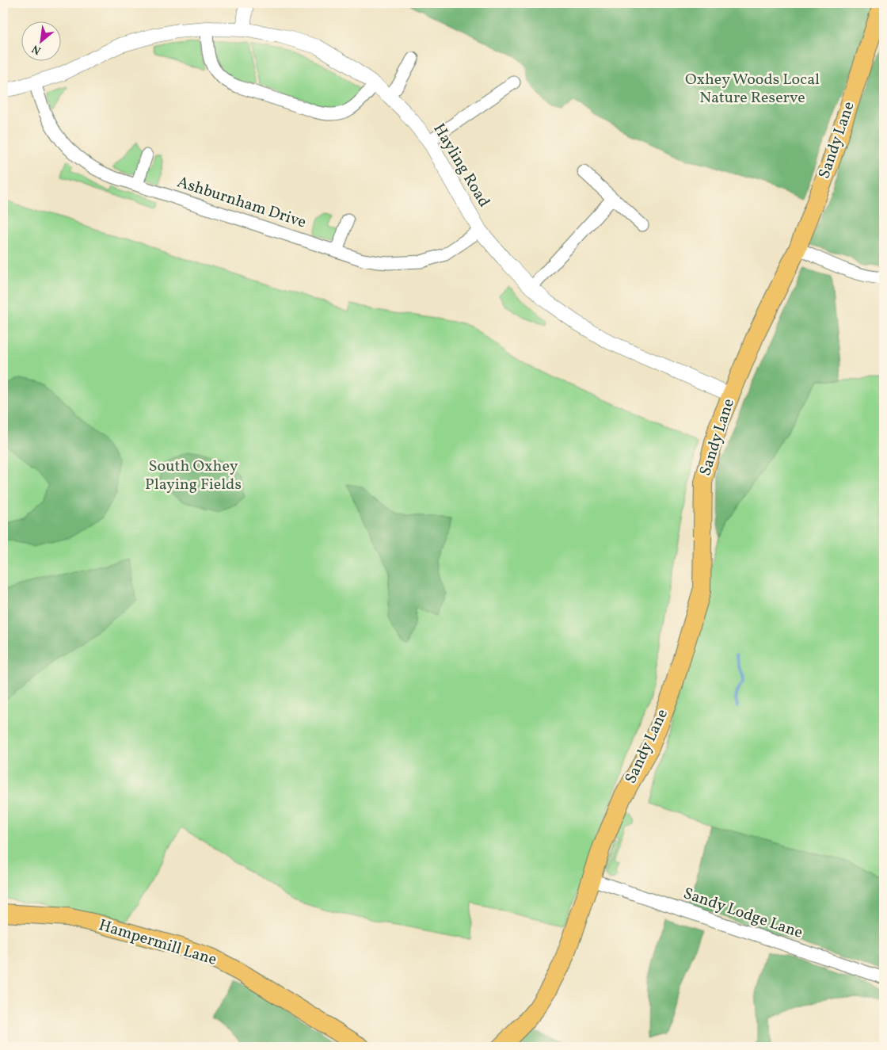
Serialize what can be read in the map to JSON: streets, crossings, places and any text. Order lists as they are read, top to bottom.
{
  "streets": {
    "main road": ["Sandy Lane", "Hampermill Lane"],
    "street": ["Hayling Road", "Ashburnham Drive", "Sandy Lodge Lane"]
  },
  "crossings": [
    ["Sandy Lane", "Hayling Road"],
    ["Sandy Lane", "Sandy Lodge Lane"],
    ["Hayling Road", "Ashburnham Drive"]
  ],
  "parks": ["Oxhey Woods Local Nature Reserve", "South Oxhey Playing Fields"],
  "north": "bottom left"
}
